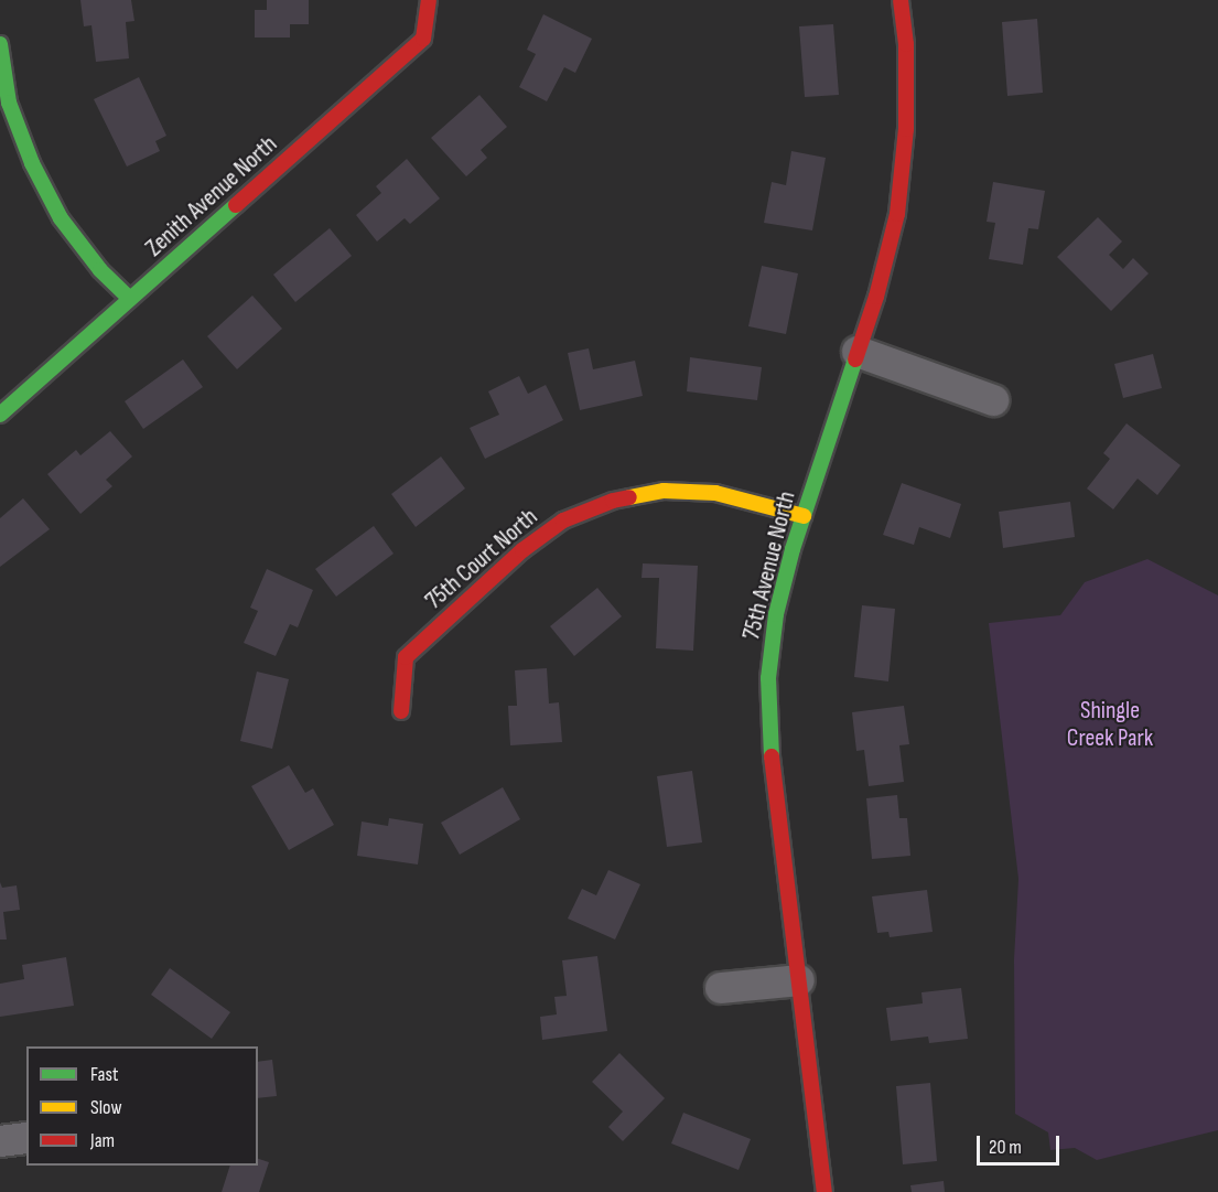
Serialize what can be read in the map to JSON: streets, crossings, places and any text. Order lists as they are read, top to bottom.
{
  "streets": {
    "street": ["Zenith Avenue North", "75th Court North", "75th Avenue North"]
  },
  "crossings": [
    ["75th Court North", "75th Avenue North"]
  ],
  "parks": ["Shingle Creek Park"],
  "legend": ["Fast", "Slow", "Jam"],
  "scale_bar": "20 m"
}
